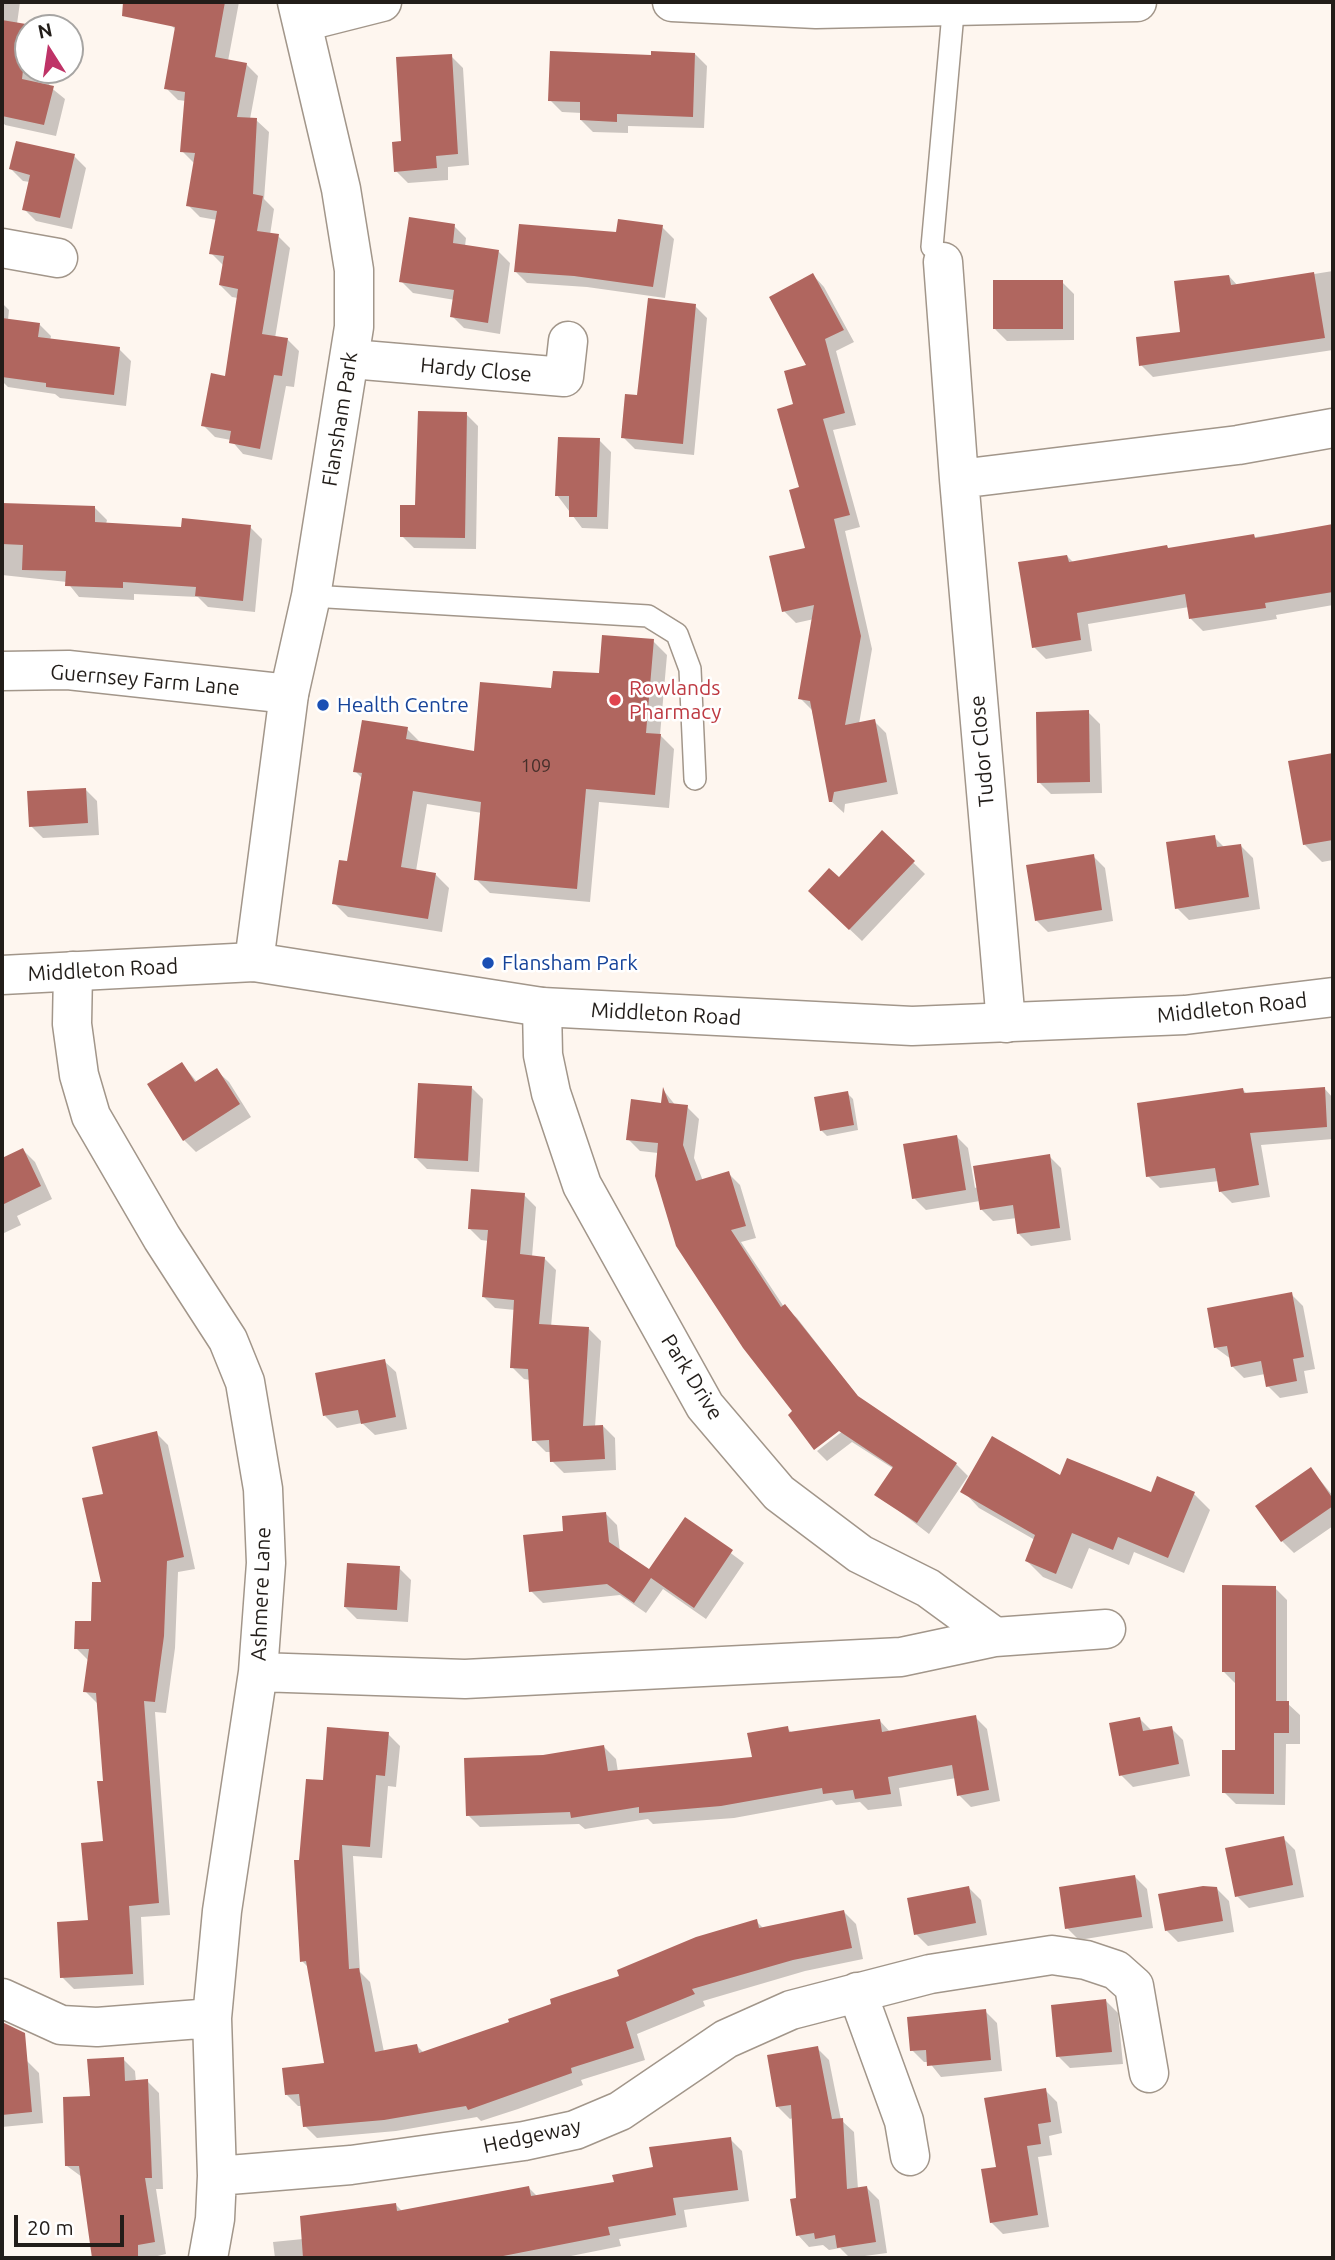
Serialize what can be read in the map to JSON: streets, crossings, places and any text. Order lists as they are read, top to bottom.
{
  "streets": {
    "street": [
      "Hardy Close",
      "Flansham Park",
      "Guernsey Farm Lane",
      "Tudor Close",
      "Middleton Road",
      "Park Drive",
      "Ashmere Lane",
      "Hedgeway"
    ]
  },
  "crossings": [
    ["Hardy Close", "Flansham Park"],
    ["Flansham Park", "Guernsey Farm Lane"],
    ["Flansham Park", "Middleton Road"],
    ["Tudor Close", "Middleton Road"],
    ["Middleton Road", "Park Drive"],
    ["Middleton Road", "Ashmere Lane"],
    ["Ashmere Lane", "Hedgeway"]
  ],
  "places": ["Rowlands Pharmacy", "Health Centre", "Flansham Park"],
  "house_numbers": ["109"],
  "scale_bar": "20 m",
  "north": "top"
}
